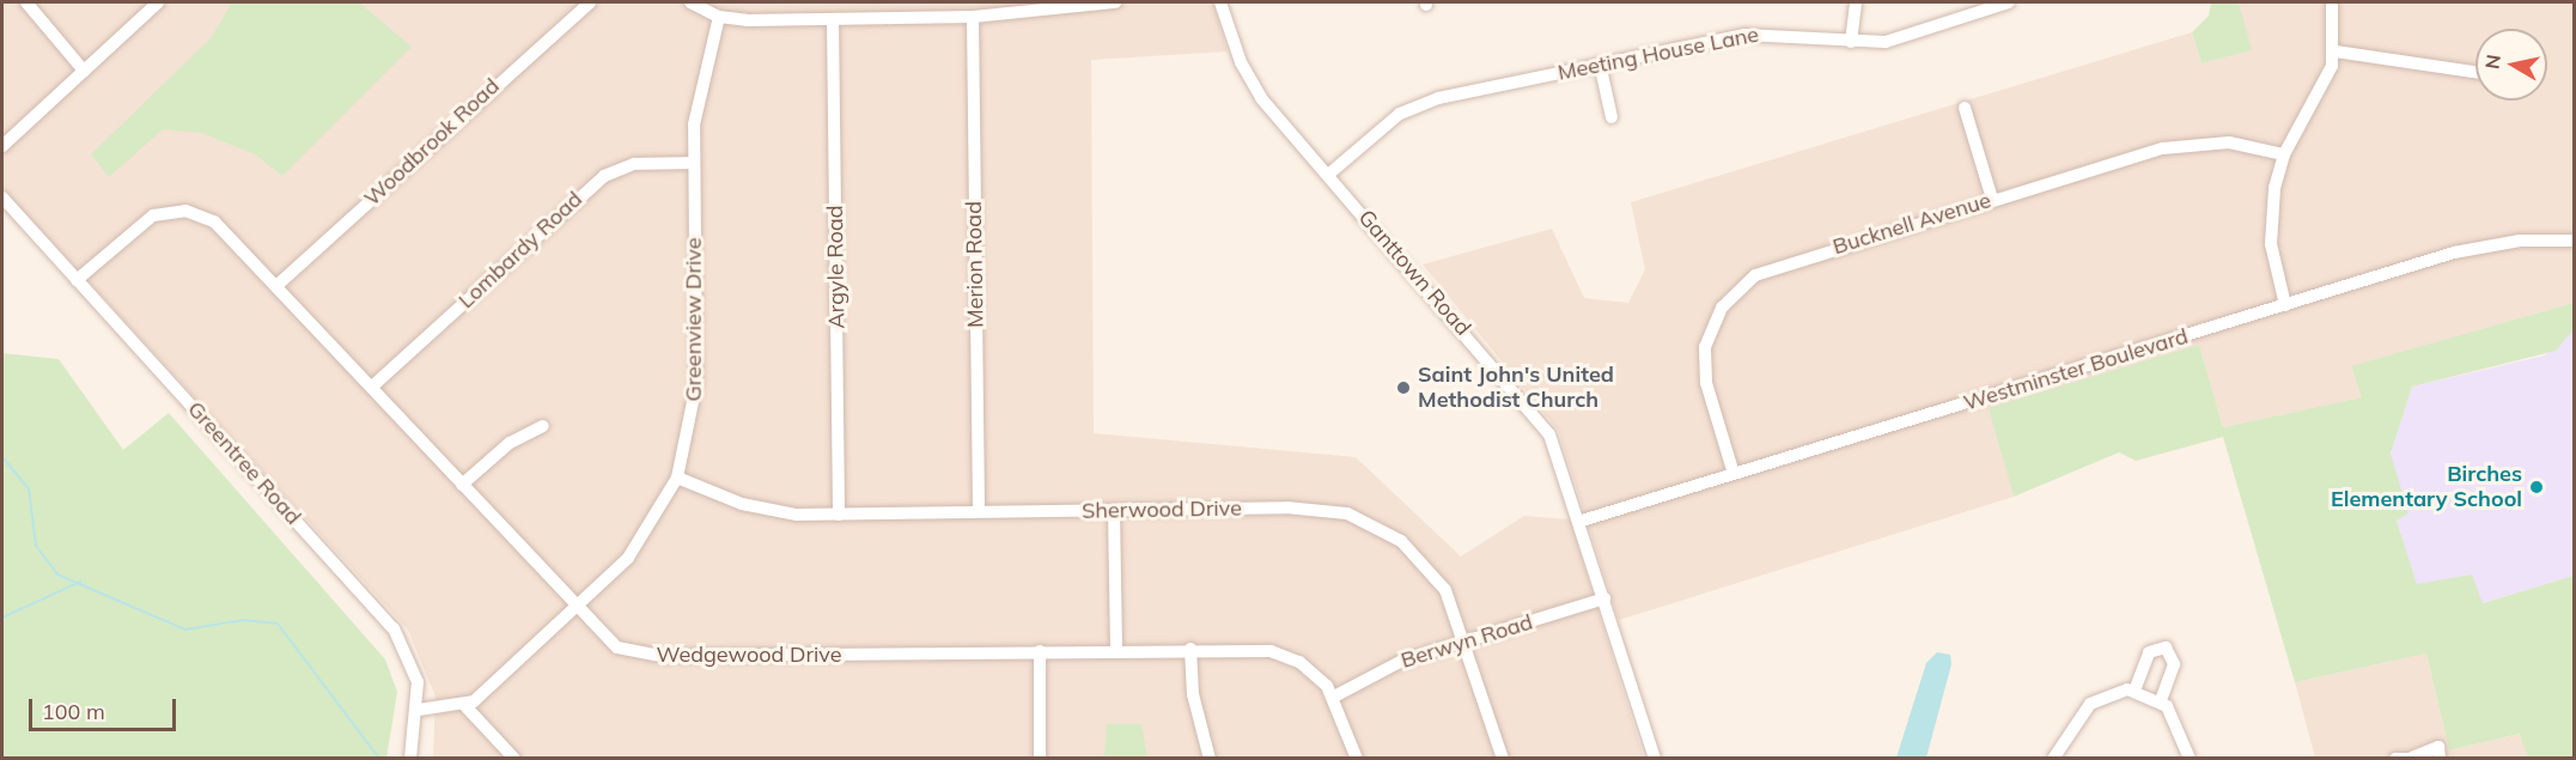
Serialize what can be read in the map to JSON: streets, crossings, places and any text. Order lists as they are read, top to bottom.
{
  "streets": {
    "street": [
      "Meeting House Lane",
      "Woodbrook Road",
      "Bucknell Avenue",
      "Lombardy Road",
      "Merion Road",
      "Argyle Road",
      "Ganttown Road",
      "Greenview Drive",
      "Westminster Boulevard",
      "Greentree Road",
      "Sherwood Drive",
      "Berwyn Road",
      "Wedgewood Drive"
    ]
  },
  "crossings": [
    ["Meeting House Lane", "Ganttown Road"],
    ["Woodbrook Road", "Wedgewood Drive"],
    ["Bucknell Avenue", "Westminster Boulevard"],
    ["Lombardy Road", "Greenview Drive"],
    ["Lombardy Road", "Wedgewood Drive"],
    ["Merion Road", "Sherwood Drive"],
    ["Argyle Road", "Sherwood Drive"],
    ["Ganttown Road", "Westminster Boulevard"],
    ["Ganttown Road", "Berwyn Road"],
    ["Greenview Drive", "Sherwood Drive"],
    ["Greenview Drive", "Wedgewood Drive"],
    ["Greentree Road", "Wedgewood Drive"],
    ["Sherwood Drive", "Berwyn Road"],
    ["Berwyn Road", "Wedgewood Drive"]
  ],
  "places": ["Saint John's United Methodist Church", "Birches Elementary School"],
  "scale_bar": "100 m",
  "north": "left"
}
